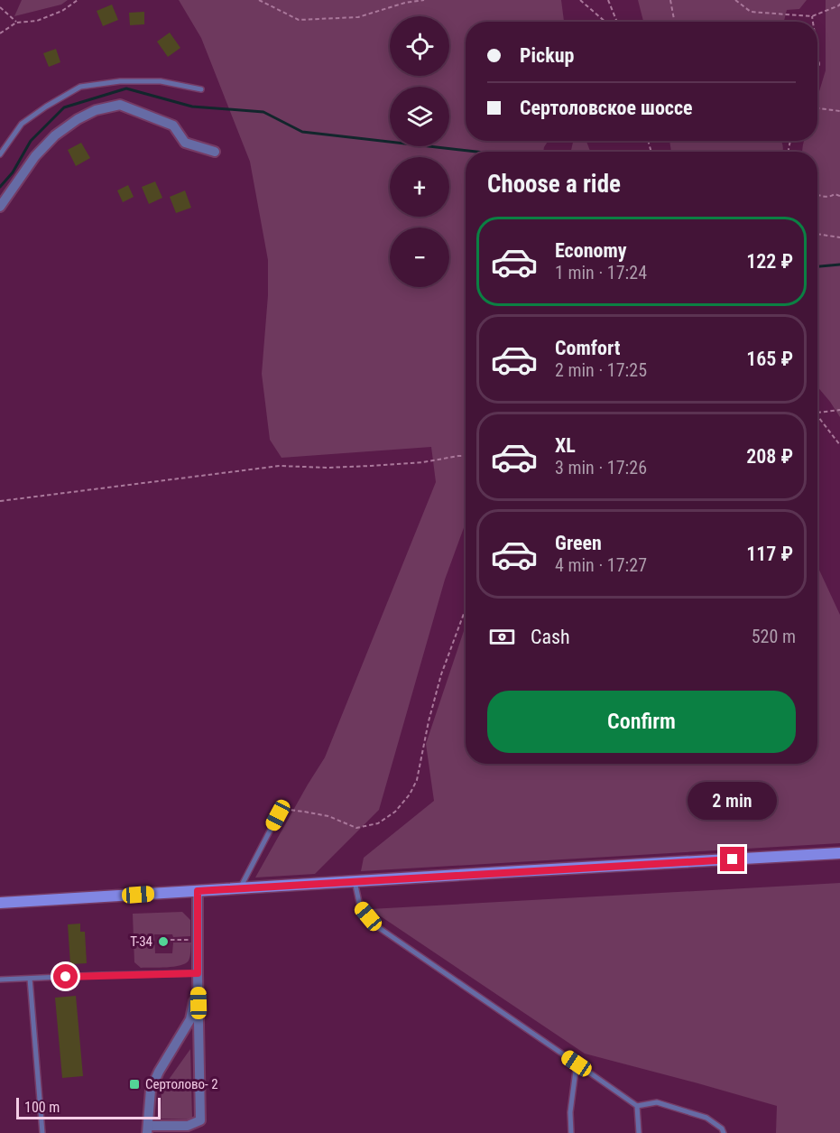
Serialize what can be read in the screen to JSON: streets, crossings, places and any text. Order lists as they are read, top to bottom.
{
  "places": {
    "other": ["Т-34"],
    "transit": ["Сертолово- 2"]
  },
  "scale_bar": "100 m",
  "page": {
    "map_buttons": ["+", "−"],
    "banner": ["Pickup", "Сертоловское шоссе"],
    "heading": "Choose a ride",
    "list": [
      {
        "name": "Economy",
        "note": "1 min · 17:24",
        "value": "122 ₽"
      },
      {
        "name": "Comfort",
        "note": "2 min · 17:25",
        "value": "165 ₽"
      },
      {
        "name": "XL",
        "note": "3 min · 17:26",
        "value": "208 ₽"
      },
      {
        "name": "Green",
        "note": "4 min · 17:27",
        "value": "117 ₽"
      }
    ],
    "pay": ["Cash", "520 m"],
    "buttons": "Confirm",
    "bubble": "2 min",
    "scale": "100 m"
  }
}
